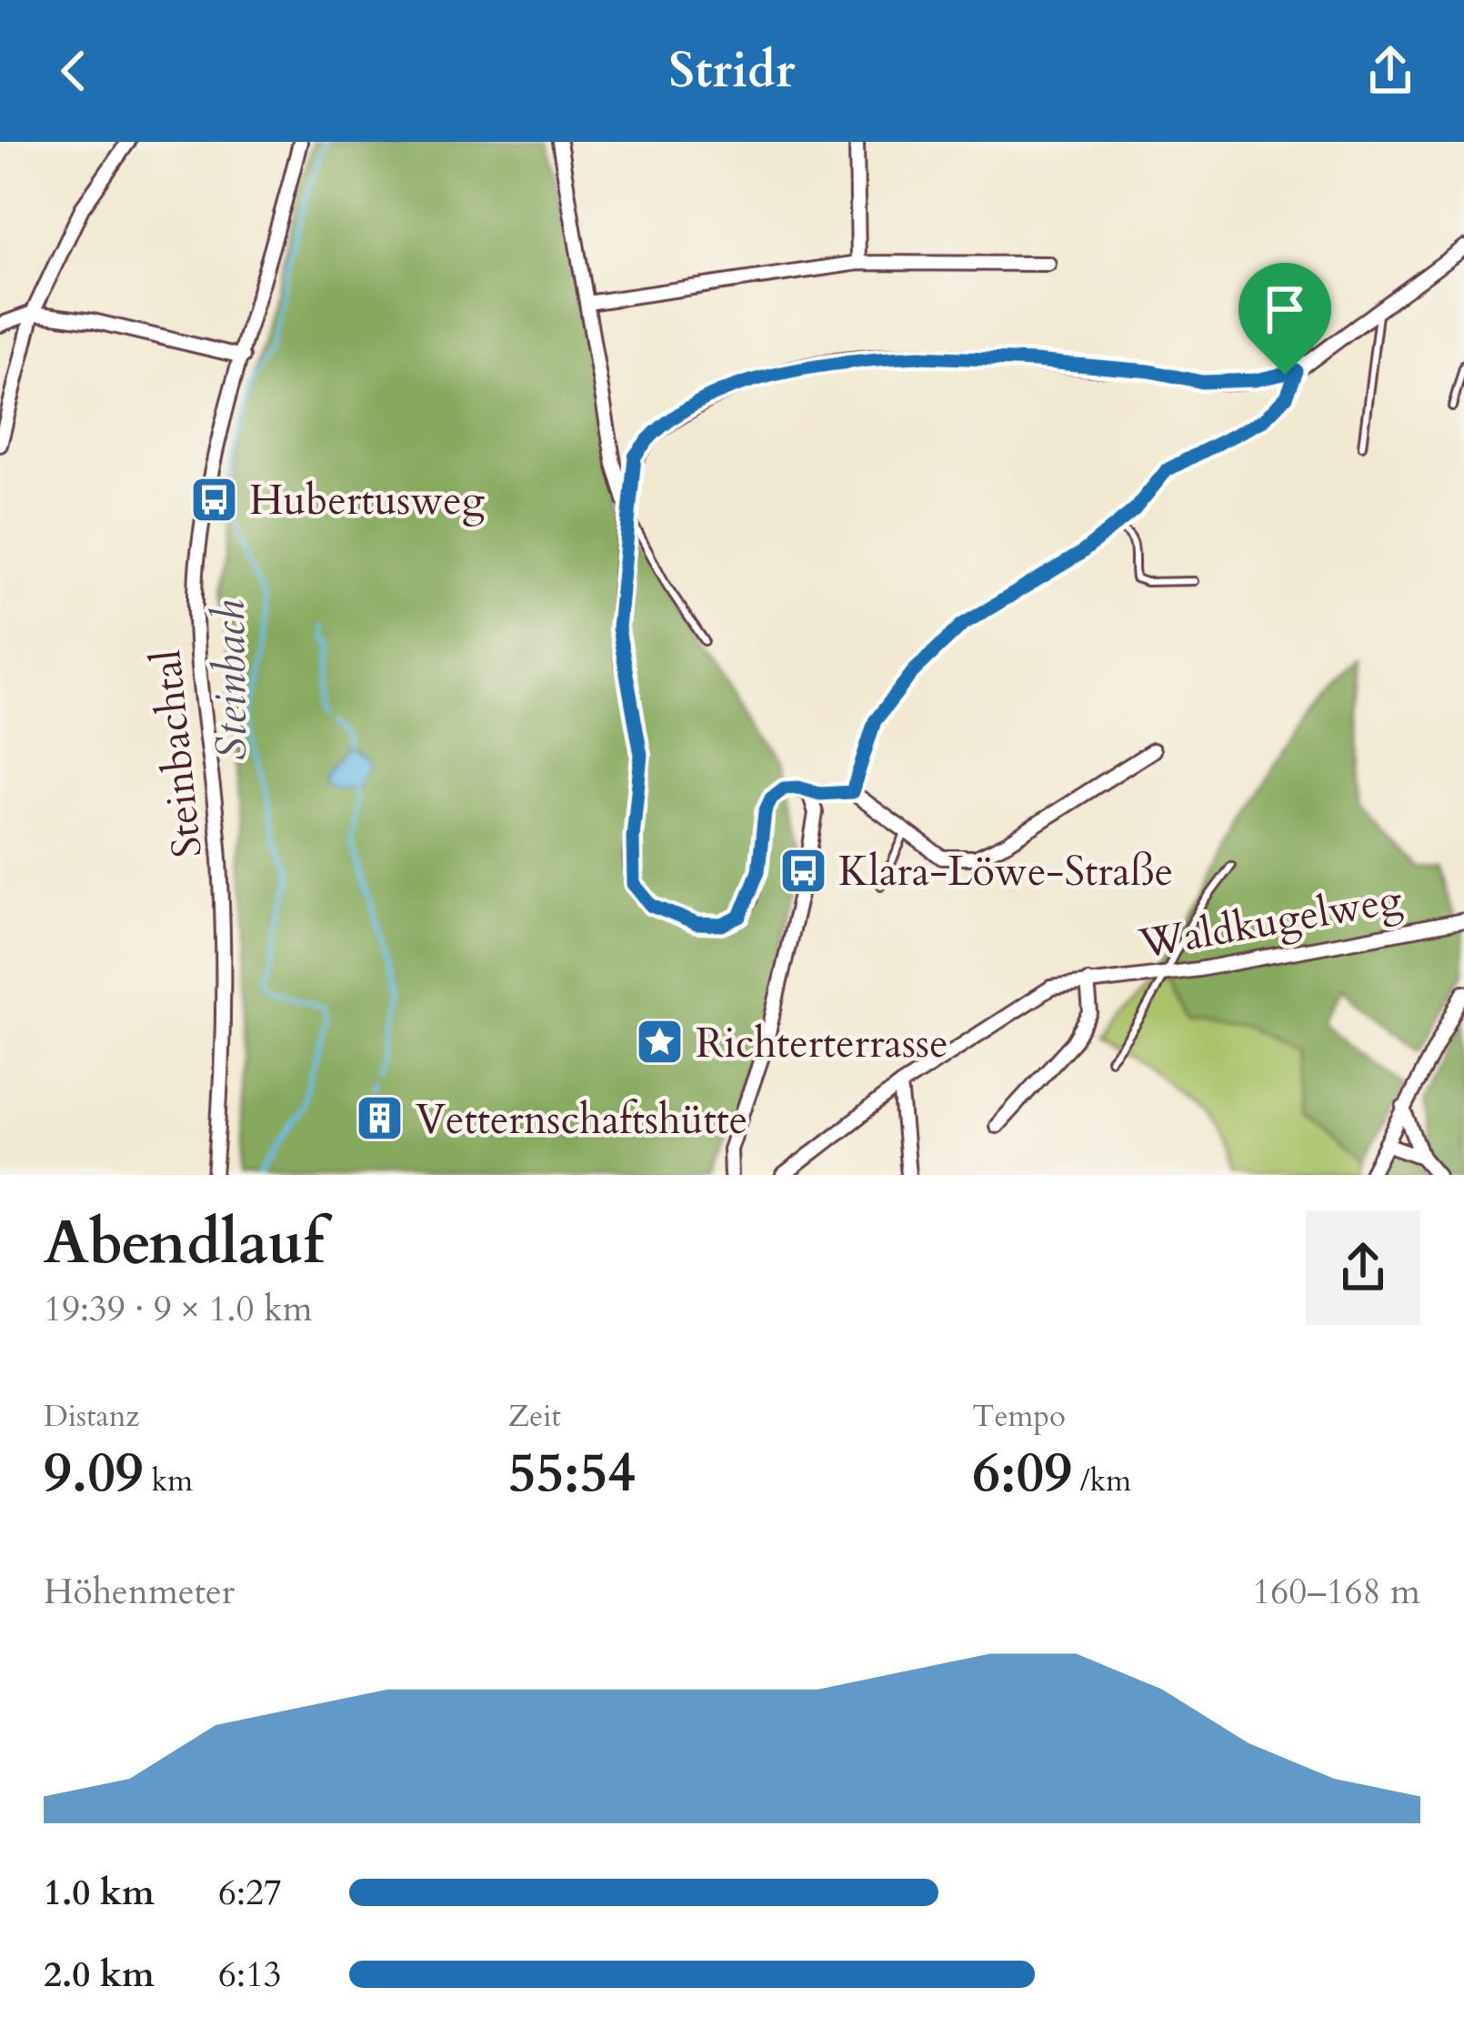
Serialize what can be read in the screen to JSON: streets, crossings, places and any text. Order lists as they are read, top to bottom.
{
  "streets": {
    "street": ["Steinbachtal", "Waldkugelweg"]
  },
  "water": ["Steinbach"],
  "places": {
    "bus stop": ["Hubertusweg", "Klara-Löwe-Straße"],
    "place": ["Richterterrasse"],
    "building": ["Vetternschaftshütte"]
  },
  "page": {
    "header": "Stridr",
    "heading": ["Abendlauf", "19:39 · 9 × 1.0 km"],
    "stats": [
      ["Distanz", "9.09 km"],
      ["Zeit", "55:54"],
      ["Tempo", "6:09 /km"]
    ],
    "chart": ["Höhenmeter", "160–168 m"],
    "list": [
      {
        "name": "1.0 km",
        "note": "6:27"
      },
      {
        "name": "2.0 km",
        "note": "6:13"
      }
    ]
  }
}
